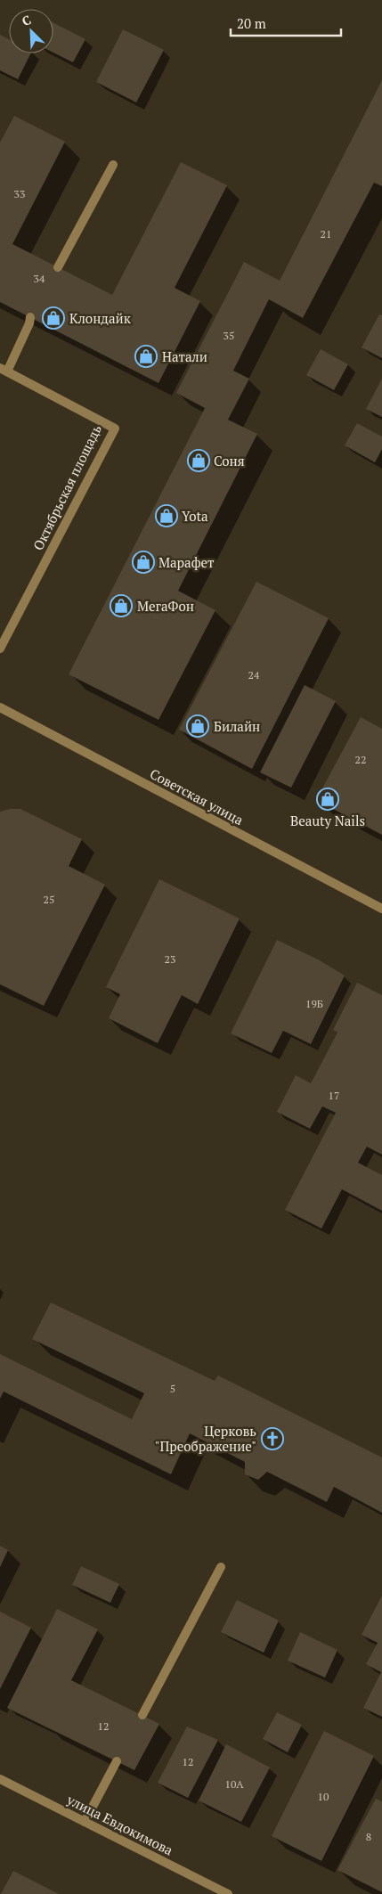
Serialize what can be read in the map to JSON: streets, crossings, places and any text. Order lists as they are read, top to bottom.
{
  "streets": {
    "street": ["Октябрьская площадь", "Советская улица", "улица Евдокимова"]
  },
  "places": {
    "shop": [
      "Клондайк",
      "Натали",
      "Соня",
      "Yota",
      "Марафет",
      "МегаФон",
      "Билайн",
      "Beauty Nails"
    ],
    "church": ["Церковь \"Преображение\""]
  },
  "house_numbers": [
    "33",
    "21",
    "34",
    "35",
    "24",
    "22",
    "25",
    "23",
    "19Б",
    "17",
    "5",
    "12",
    "12",
    "10А",
    "10",
    "8"
  ],
  "scale_bar": "20 m",
  "north": "top left"
}
